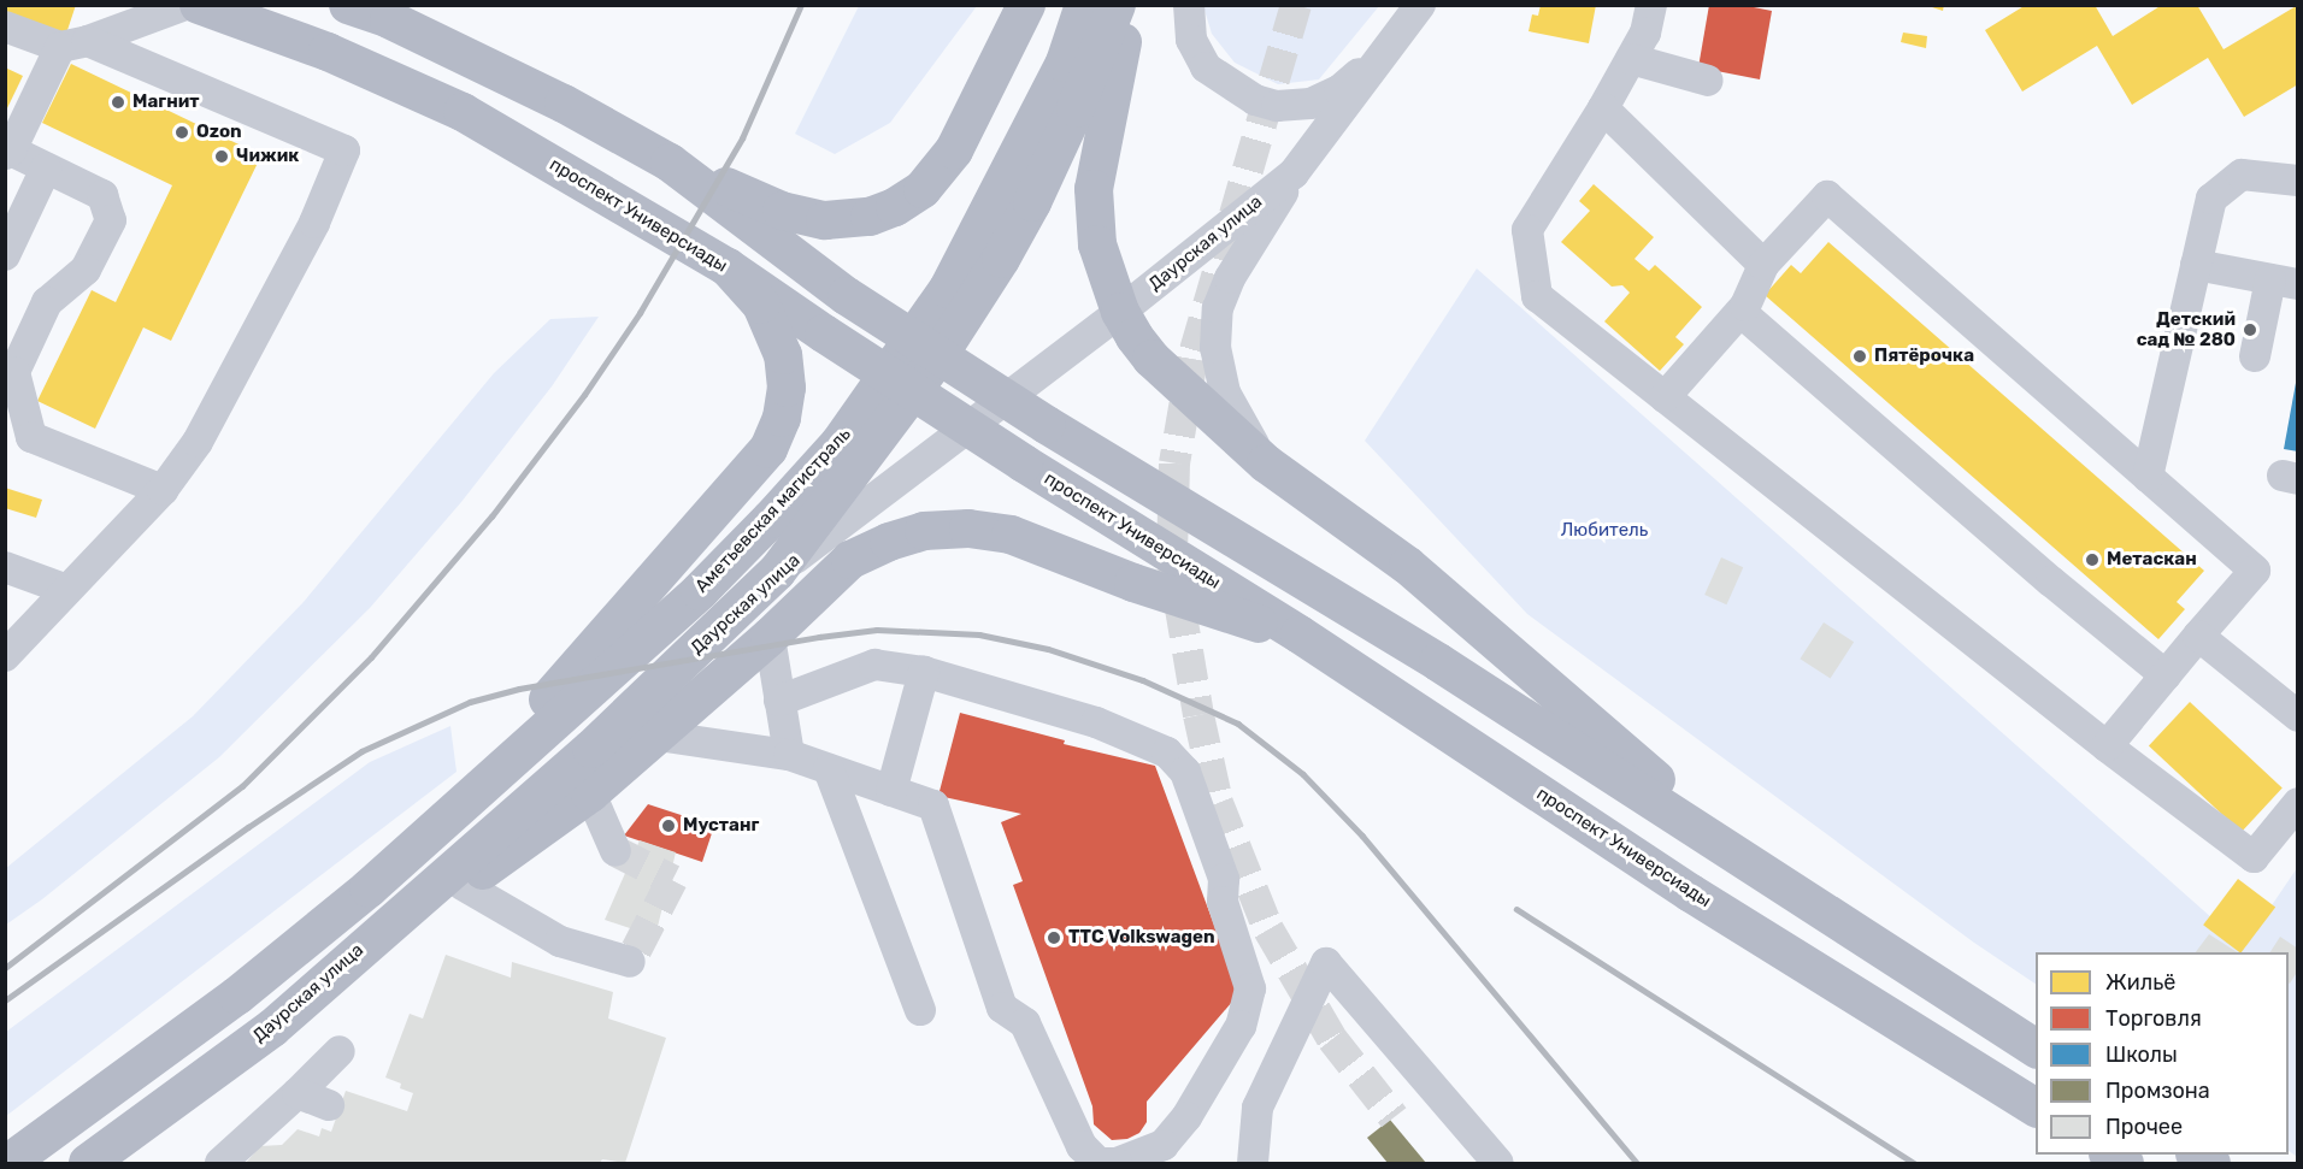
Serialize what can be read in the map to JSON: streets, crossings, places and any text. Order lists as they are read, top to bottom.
{
  "streets": {
    "main road": ["проспект Универсиады", "Даурская улица", "Аметьевская магистраль"]
  },
  "crossings": [
    ["Даурская улица", "Аметьевская магистраль"]
  ],
  "parks": ["Любитель"],
  "places": [
    "Магнит",
    "Ozon",
    "Чижик",
    "Детский сад № 280",
    "Пятёрочка",
    "Метаскан",
    "Мустанг",
    "ТТС Volkswagen"
  ],
  "legend": [
    "Жильё",
    "Торговля",
    "Школы",
    "Промзона",
    "Прочее"
  ]
}
